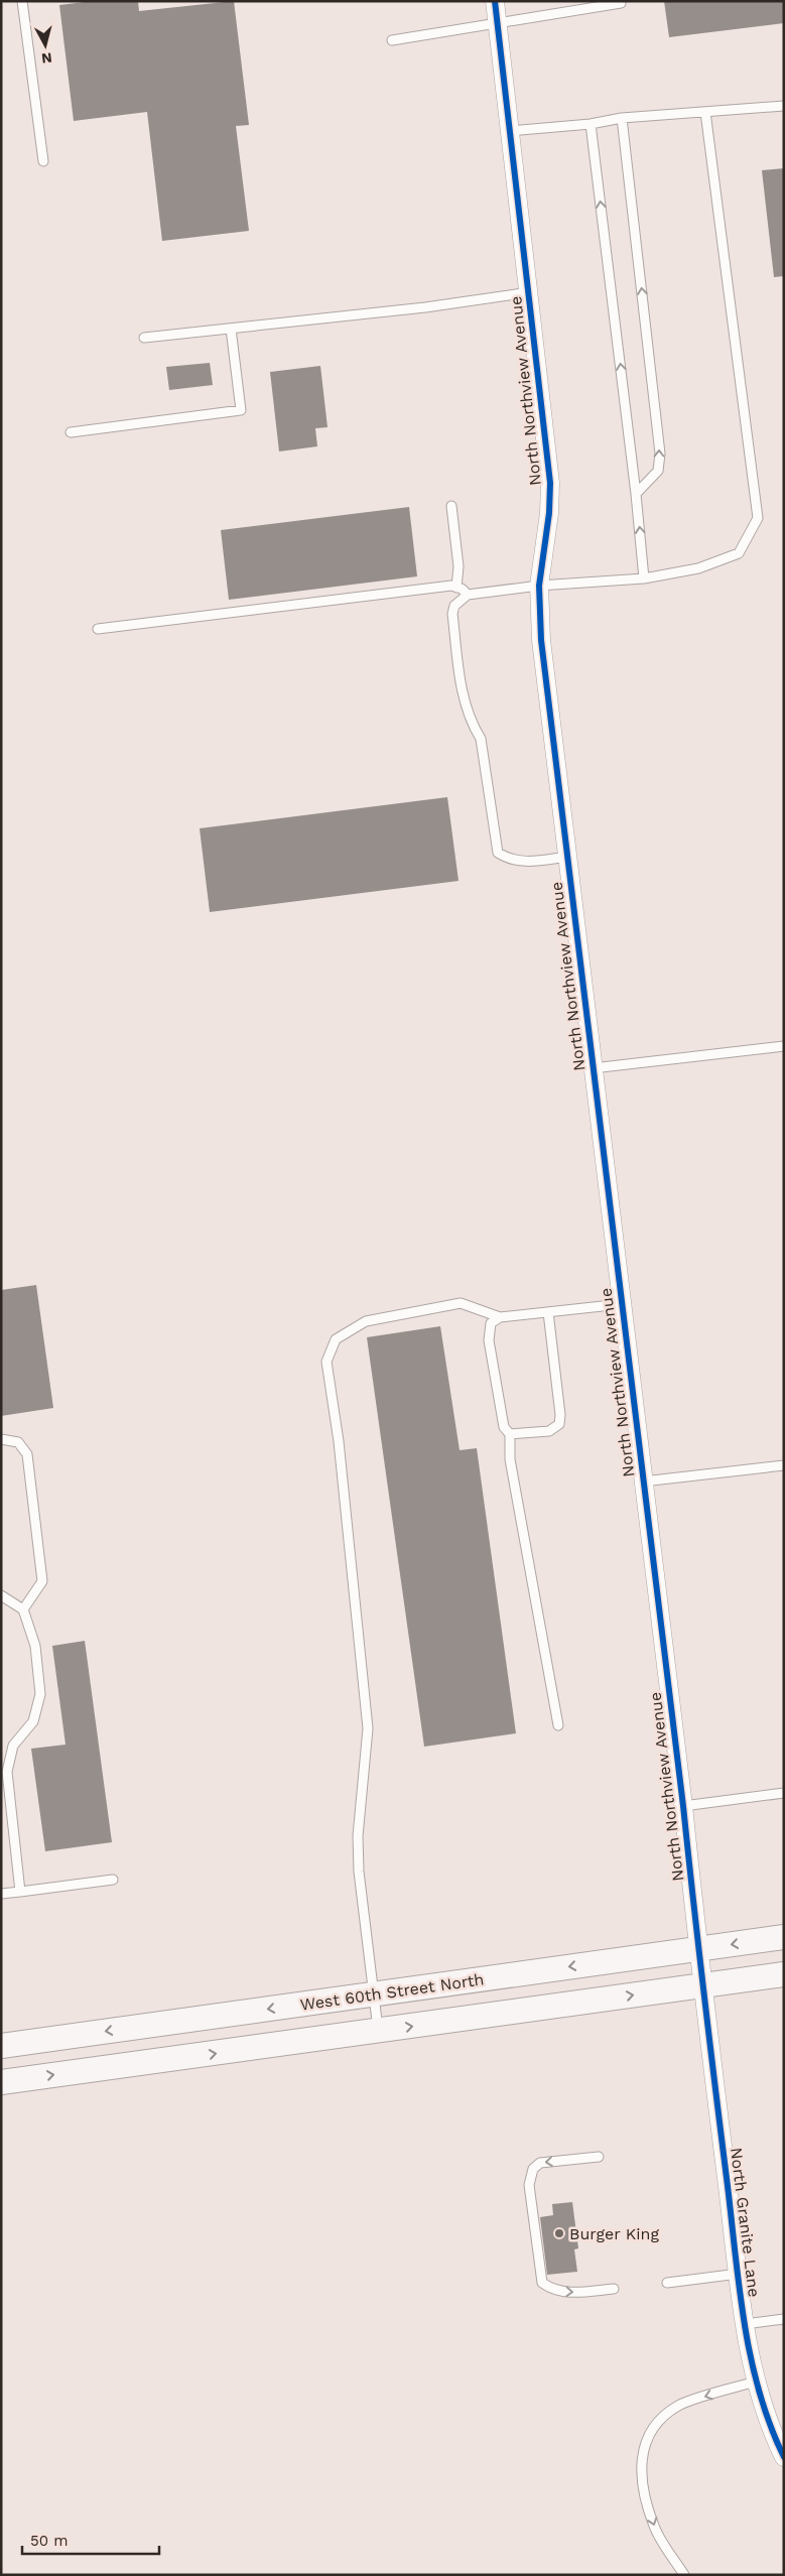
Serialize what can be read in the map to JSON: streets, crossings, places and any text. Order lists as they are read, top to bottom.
{
  "streets": {
    "main road": ["West 60th Street North"],
    "street": ["North Northview Avenue", "North Granite Lane"]
  },
  "crossings": [
    ["North Northview Avenue", "West 60th Street North"],
    ["North Northview Avenue", "North Granite Lane"]
  ],
  "places": ["Burger King"],
  "scale_bar": "50 m",
  "north": "bottom"
}
